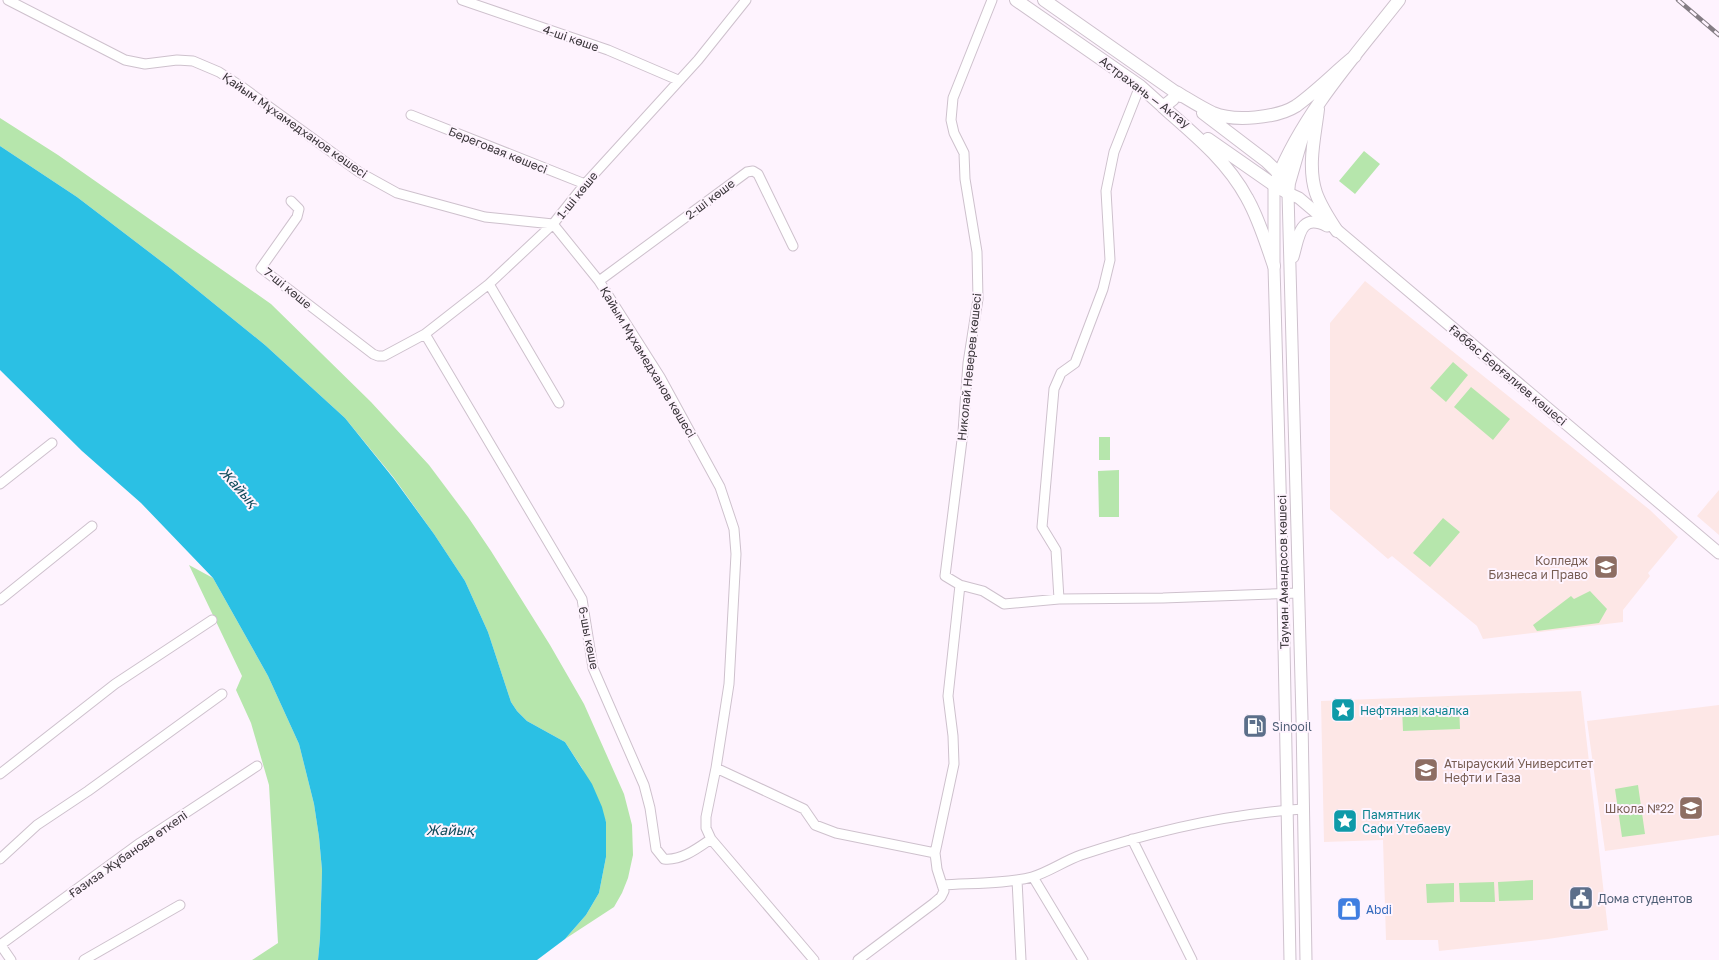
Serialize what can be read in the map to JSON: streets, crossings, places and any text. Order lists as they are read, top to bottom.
{
  "streets": {
    "highway": ["Астрахань — Актау"],
    "main road": ["Ғаббас Берғалиев көшесі", "Тауман Амандосов көшесі"],
    "street": [
      "4-шi көше",
      "Қайым Мұхамедханов көшесi",
      "Береговая көшесі",
      "1-ші көше",
      "2-ші көше",
      "7-шi көше",
      "Николай Неверев көшесі",
      "6-шы көше",
      "Ғазиза Жұбанова өткелі"
    ]
  },
  "crossings": [
    ["4-шi көше", "1-ші көше"],
    ["Астрахань — Актау", "Ғаббас Берғалиев көшесі"],
    ["Астрахань — Актау", "Тауман Амандосов көшесі"],
    ["Қайым Мұхамедханов көшесi", "1-ші көше"],
    ["Қайым Мұхамедханов көшесi", "2-ші көше"],
    ["Қайым Мұхамедханов көшесi", "6-шы көше"],
    ["Береговая көшесі", "1-ші көше"],
    ["1-ші көше", "7-шi көше"],
    ["1-ші көше", "6-шы көше"],
    ["Ғаббас Берғалиев көшесі", "Тауман Амандосов көшесі"]
  ],
  "water": ["Жайық"],
  "places": {
    "school or university": ["Колледж Бизнеса и Право", "Атырауский Университет Нефти и Газа", "Школа №22"],
    "place": ["Нефтяная качалка", "Памятник Сафи Утебаеву"],
    "fuel station": ["Sinooil"],
    "public building": ["Дома студентов"],
    "shop": ["Abdi"]
  }
}
